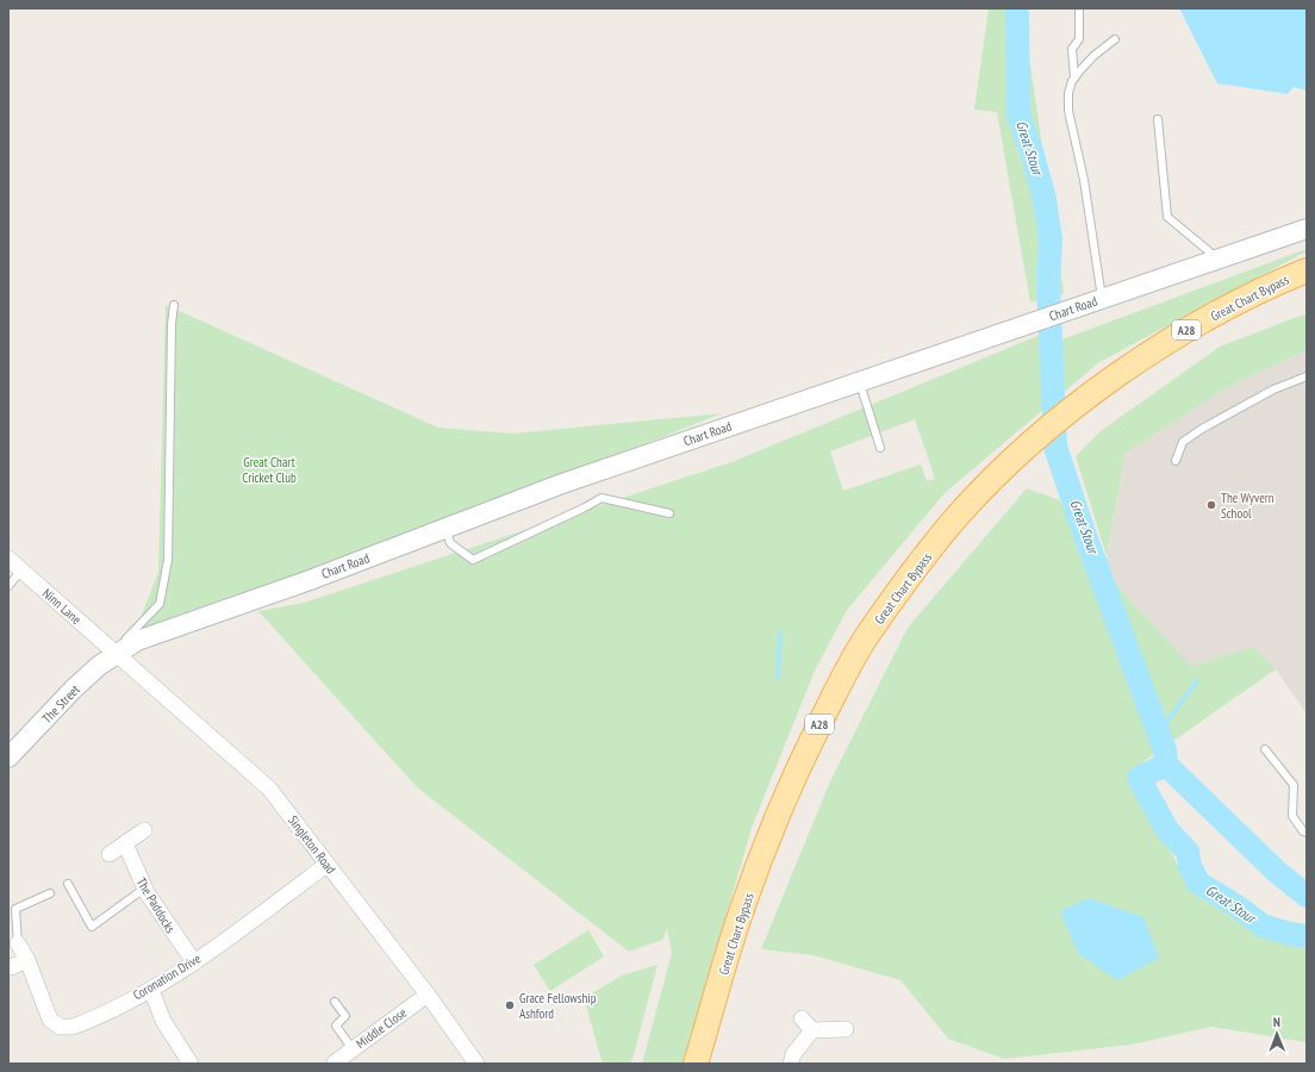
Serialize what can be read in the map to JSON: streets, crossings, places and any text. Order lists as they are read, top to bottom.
{
  "streets": {
    "main road": ["Great Chart Bypass", "A28"],
    "street": [
      "Chart Road",
      "Ninn Lane",
      "The Street",
      "Singleton Road",
      "The Paddocks",
      "Coronation Drive",
      "Middle Close"
    ]
  },
  "crossings": [
    ["Chart Road", "Ninn Lane"],
    ["Chart Road", "The Street"],
    ["Chart Road", "Singleton Road"],
    ["Ninn Lane", "The Street"],
    ["Ninn Lane", "Singleton Road"],
    ["The Street", "Singleton Road"],
    ["Singleton Road", "Coronation Drive"],
    ["Singleton Road", "Middle Close"],
    ["The Paddocks", "Coronation Drive"]
  ],
  "water": ["Great Stour"],
  "parks": ["Great Chart Cricket Club"],
  "places": ["The Wyvern School", "Grace Fellowship Ashford"],
  "north": "top"
}
